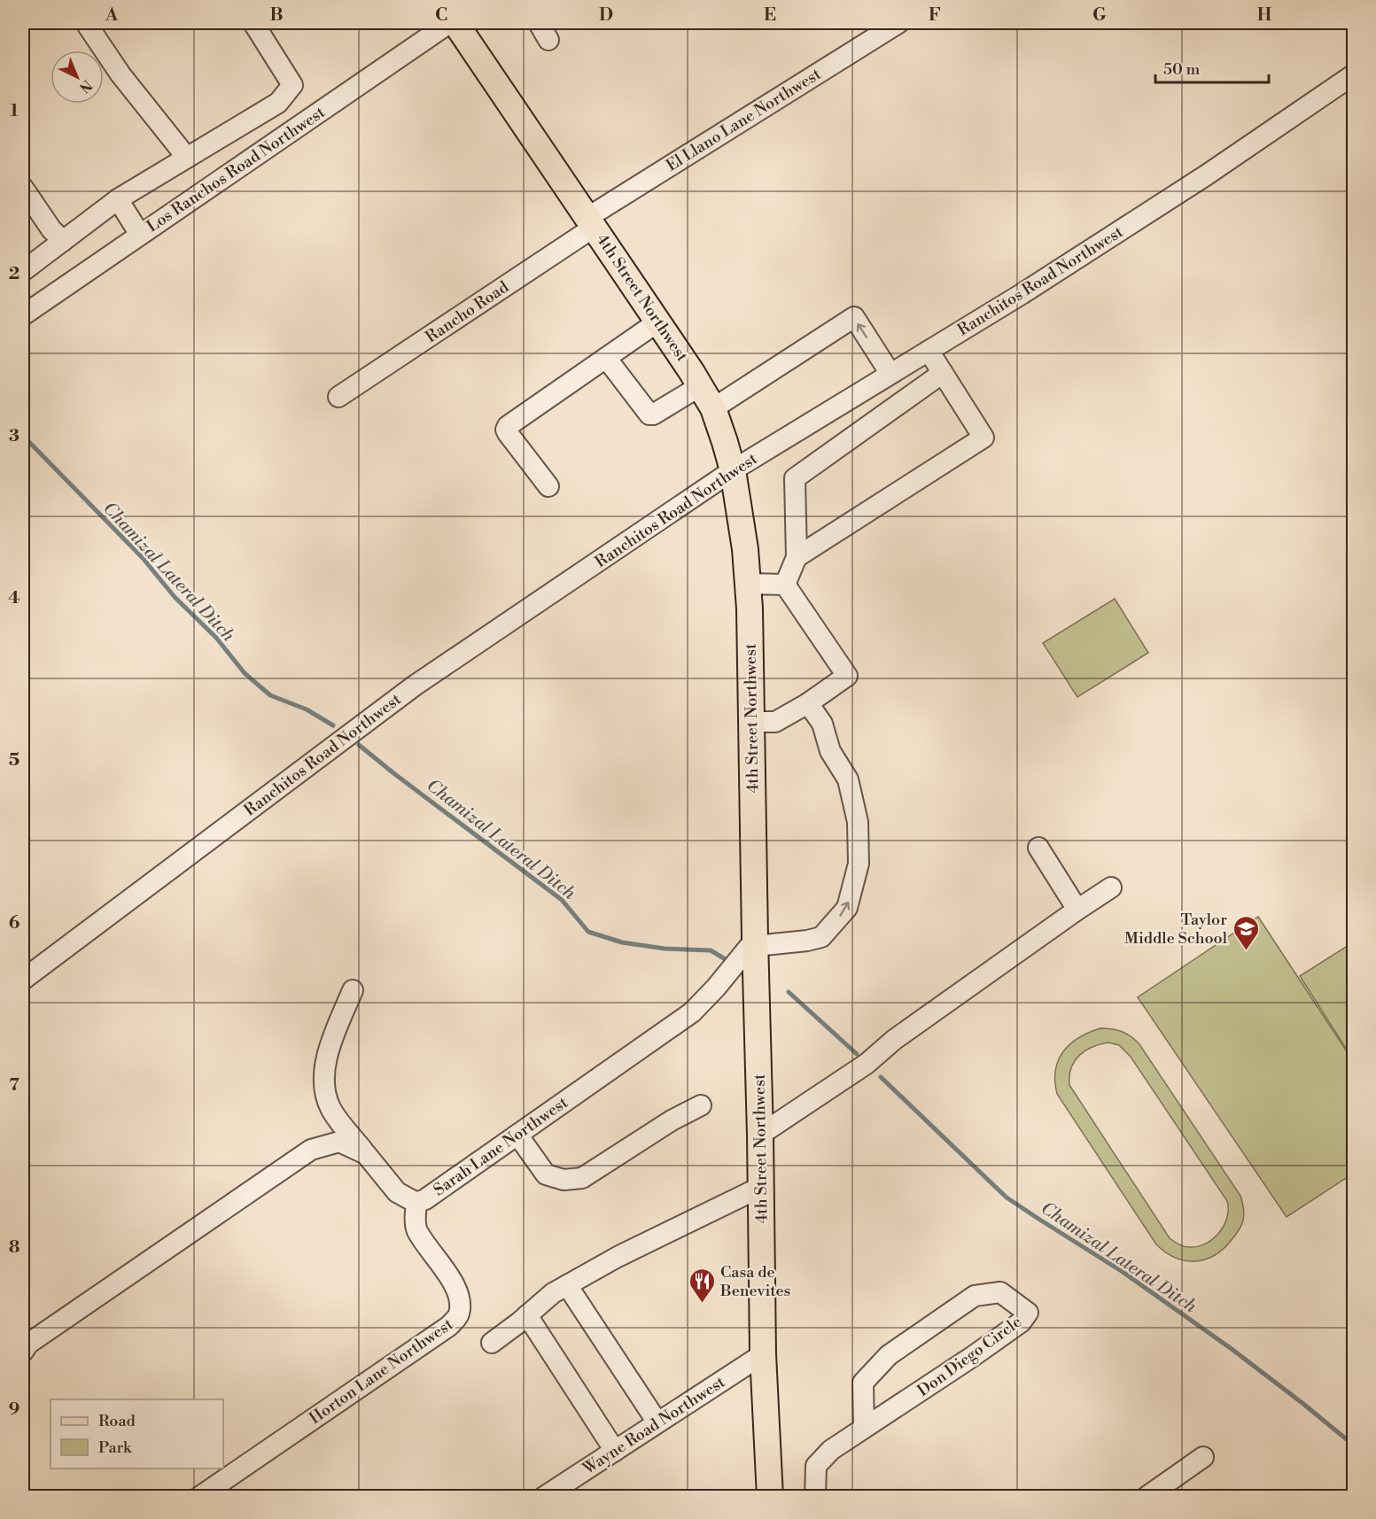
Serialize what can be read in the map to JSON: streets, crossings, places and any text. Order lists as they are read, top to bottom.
{
  "streets": {
    "main road": ["4th Street Northwest"],
    "street": [
      "El Llano Lane Northwest",
      "Los Ranchos Road Northwest",
      "Ranchitos Road Northwest",
      "Rancho Road",
      "Sarah Lane Northwest",
      "Don Diego Circle",
      "Horton Lane Northwest",
      "Wayne Road Northwest"
    ]
  },
  "crossings": [
    ["El Llano Lane Northwest", "4th Street Northwest"],
    ["El Llano Lane Northwest", "Rancho Road"],
    ["Ranchitos Road Northwest", "4th Street Northwest"],
    ["4th Street Northwest", "Rancho Road"],
    ["4th Street Northwest", "Sarah Lane Northwest"],
    ["4th Street Northwest", "Wayne Road Northwest"],
    ["Sarah Lane Northwest", "Horton Lane Northwest"]
  ],
  "water": ["Chamizal Lateral Ditch"],
  "places": {
    "school or university": ["Taylor Middle School"],
    "restaurant": ["Casa de Benevites"]
  },
  "legend": ["Road", "Park"],
  "scale_bar": "50 m",
  "north": "bottom right",
  "grid": {
    "columns": [
      "A",
      "B",
      "C",
      "D",
      "E",
      "F",
      "G",
      "H"
    ],
    "rows": [
      "1",
      "2",
      "3",
      "4",
      "5",
      "6",
      "7",
      "8",
      "9"
    ]
  }
}
